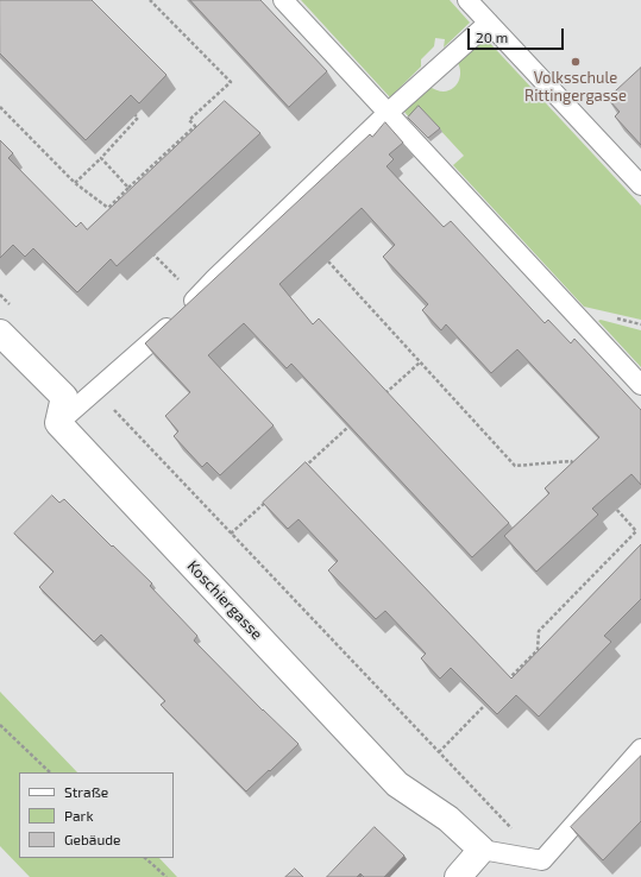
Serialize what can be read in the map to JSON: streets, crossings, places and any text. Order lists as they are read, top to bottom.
{
  "streets": {
    "street": ["Koschiergasse"]
  },
  "places": ["Volksschule Rittingergasse"],
  "legend": ["Straße", "Park", "Gebäude"],
  "scale_bar": "20 m"
}
